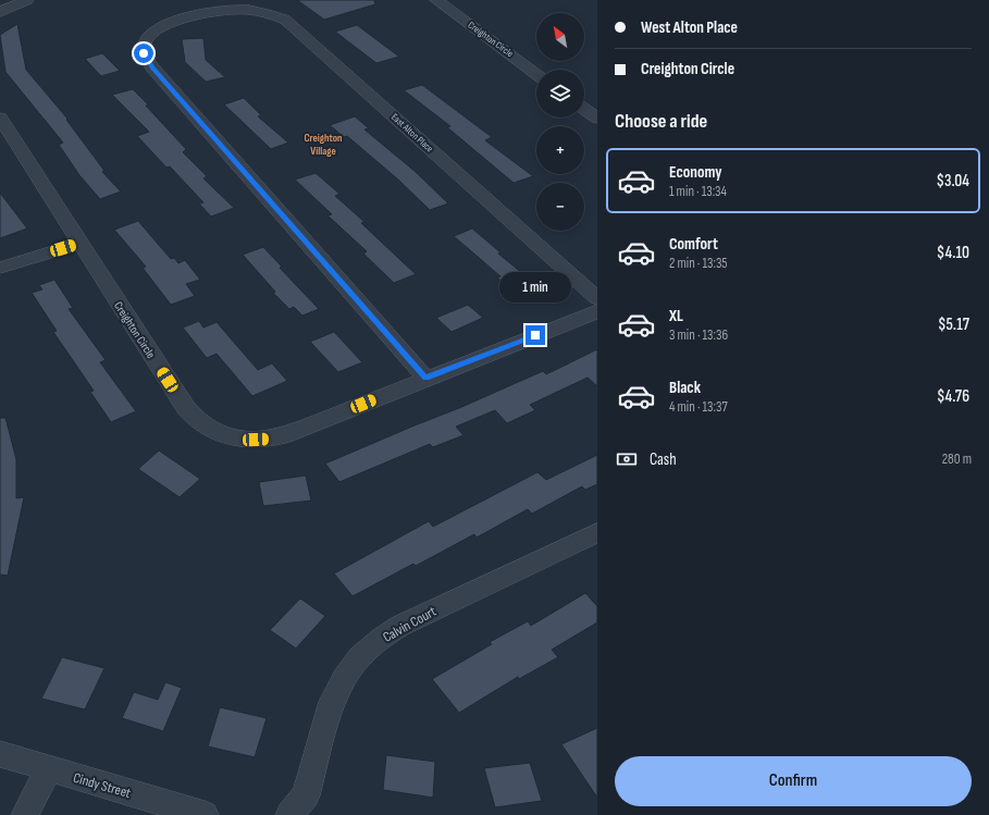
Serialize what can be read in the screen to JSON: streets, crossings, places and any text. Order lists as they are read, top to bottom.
{
  "streets": {
    "street": [
      "Creighton Circle",
      "East Alton Place",
      "Calvin Court",
      "Cindy Street"
    ]
  },
  "crossings": [
    ["Creighton Circle", "East Alton Place"]
  ],
  "districts": ["Creighton Village"],
  "north": "top left",
  "page": {
    "banner": ["West Alton Place", "Creighton Circle"],
    "map_buttons": ["+", "−"],
    "heading": "Choose a ride",
    "list": [
      {
        "name": "Economy",
        "note": "1 min · 13:34",
        "value": "$3.04"
      },
      {
        "name": "Comfort",
        "note": "2 min · 13:35",
        "value": "$4.10"
      },
      {
        "name": "XL",
        "note": "3 min · 13:36",
        "value": "$5.17"
      },
      {
        "name": "Black",
        "note": "4 min · 13:37",
        "value": "$4.76"
      }
    ],
    "bubble": "1 min",
    "pay": ["Cash", "280 m"],
    "buttons": "Confirm"
  }
}
